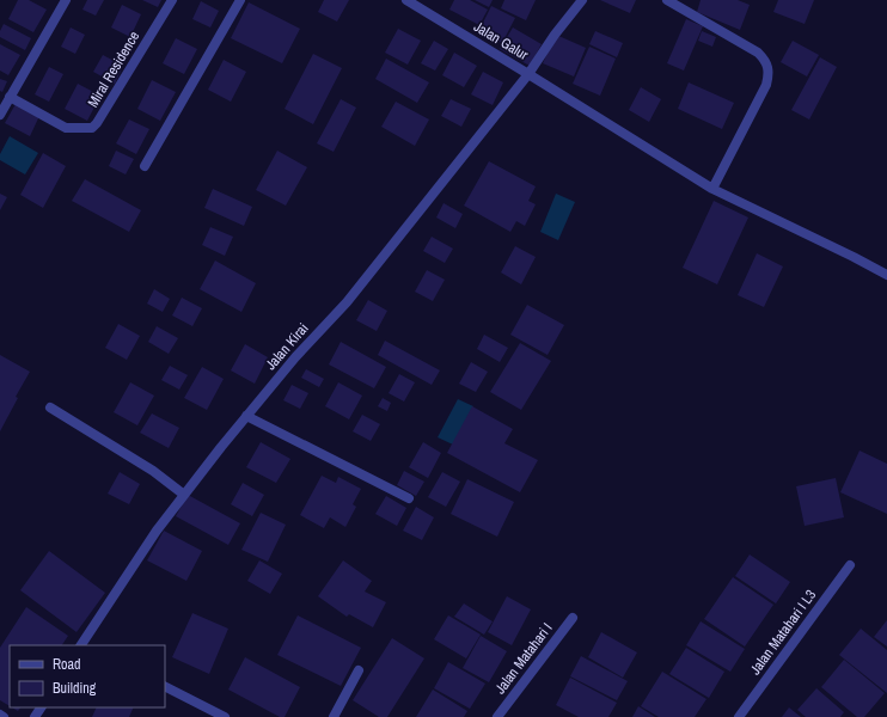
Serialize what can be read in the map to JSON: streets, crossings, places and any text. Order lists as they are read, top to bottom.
{
  "streets": {
    "street": [
      "Jalan Galur",
      "Miral Residence",
      "Jalan Kirai",
      "Jalan Matahari I L3",
      "Jalan Matahari I"
    ]
  },
  "crossings": [
    ["Jalan Galur", "Jalan Kirai"]
  ],
  "legend": ["Road", "Building"]
}
